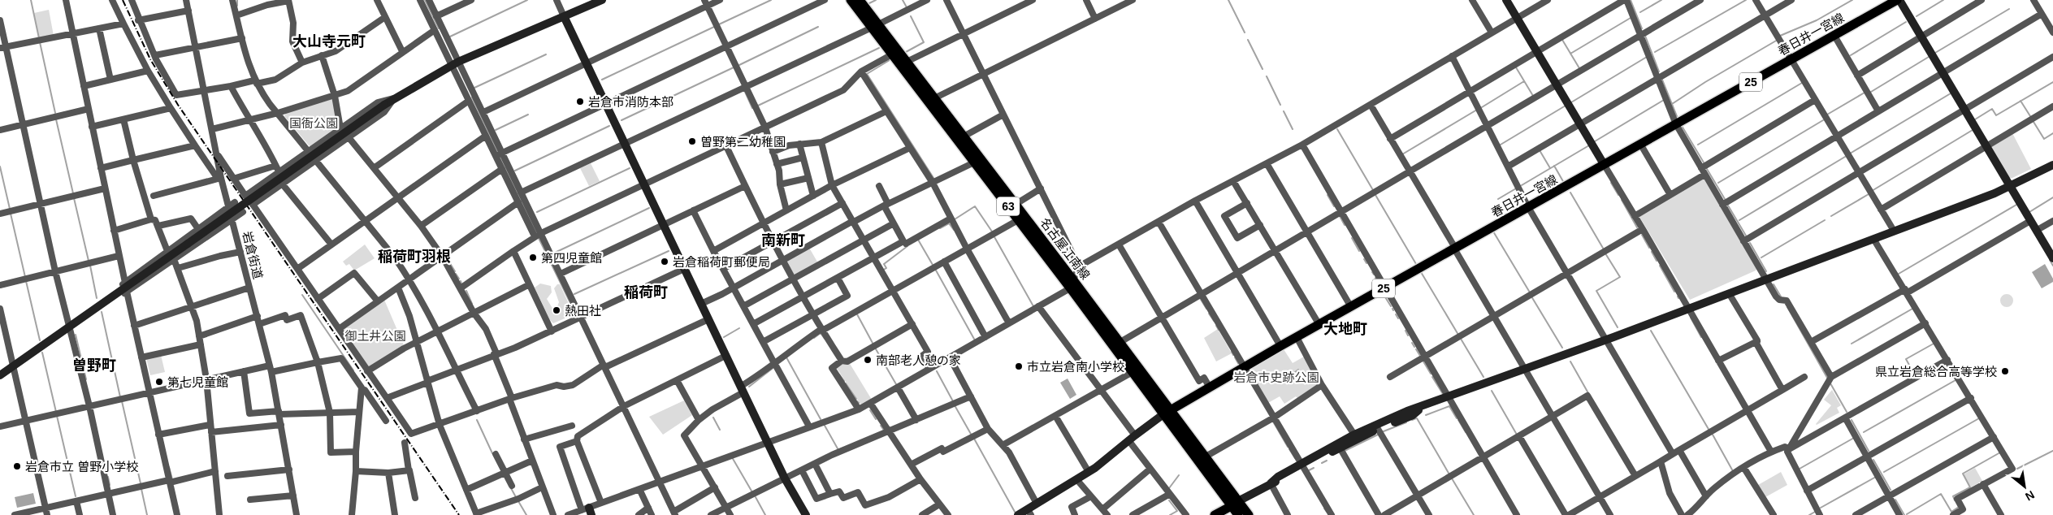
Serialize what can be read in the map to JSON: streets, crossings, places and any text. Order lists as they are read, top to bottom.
{
  "streets": {
    "main road": [
      "春日井一宮線",
      "25",
      "63",
      "名古屋江南線"
    ],
    "street": ["岩倉街道"]
  },
  "crossings": [
    ["春日井一宮線", "名古屋江南線"]
  ],
  "districts": [
    "大山寺元町",
    "南新町",
    "稲荷町羽根",
    "稲荷町",
    "大地町",
    "曽野町"
  ],
  "parks": ["国衙公園", "御土井公園", "岩倉市史跡公園"],
  "places": [
    "岩倉市消防本部",
    "曽野第二幼稚園",
    "第四児童館",
    "岩倉稲荷町郵便局",
    "熱田社",
    "南部老人憩の家",
    "市立岩倉南小学校",
    "県立岩倉総合高等学校",
    "第七児童館",
    "岩倉市立 曽野小学校"
  ],
  "north": "bottom right"
}
